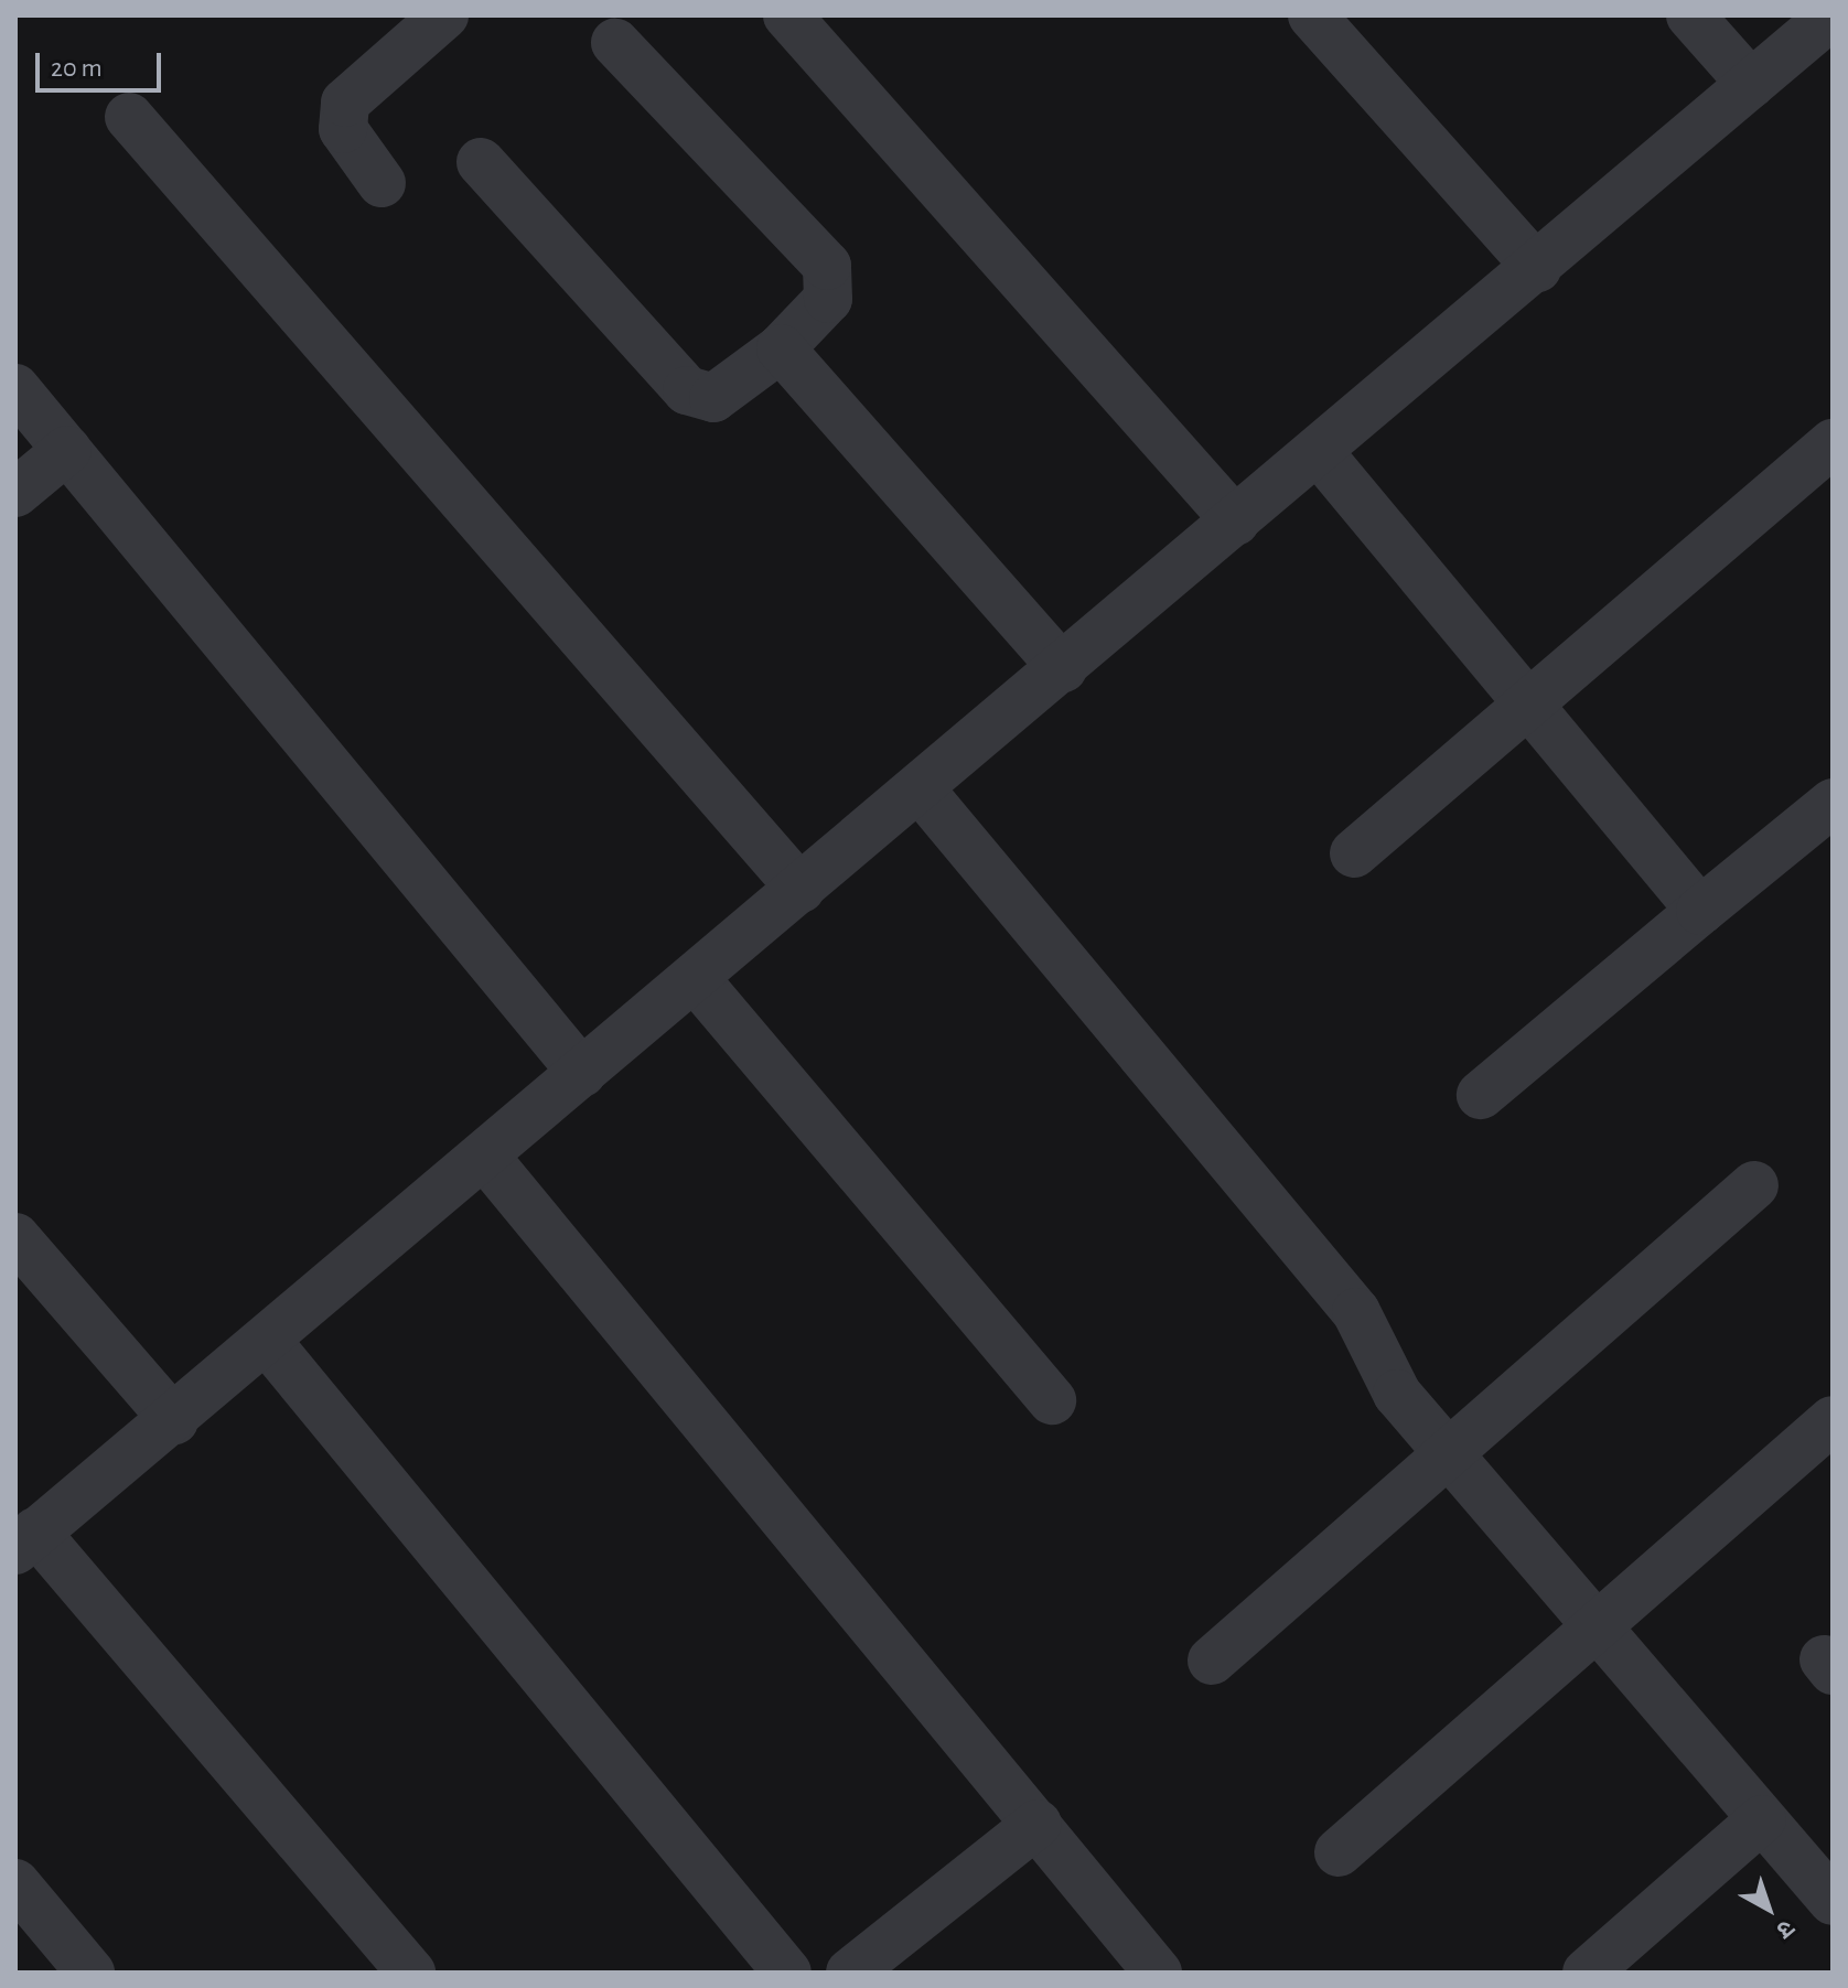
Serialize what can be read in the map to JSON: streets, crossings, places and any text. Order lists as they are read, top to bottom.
{
  "scale_bar": "20 m",
  "north": "bottom right"
}
